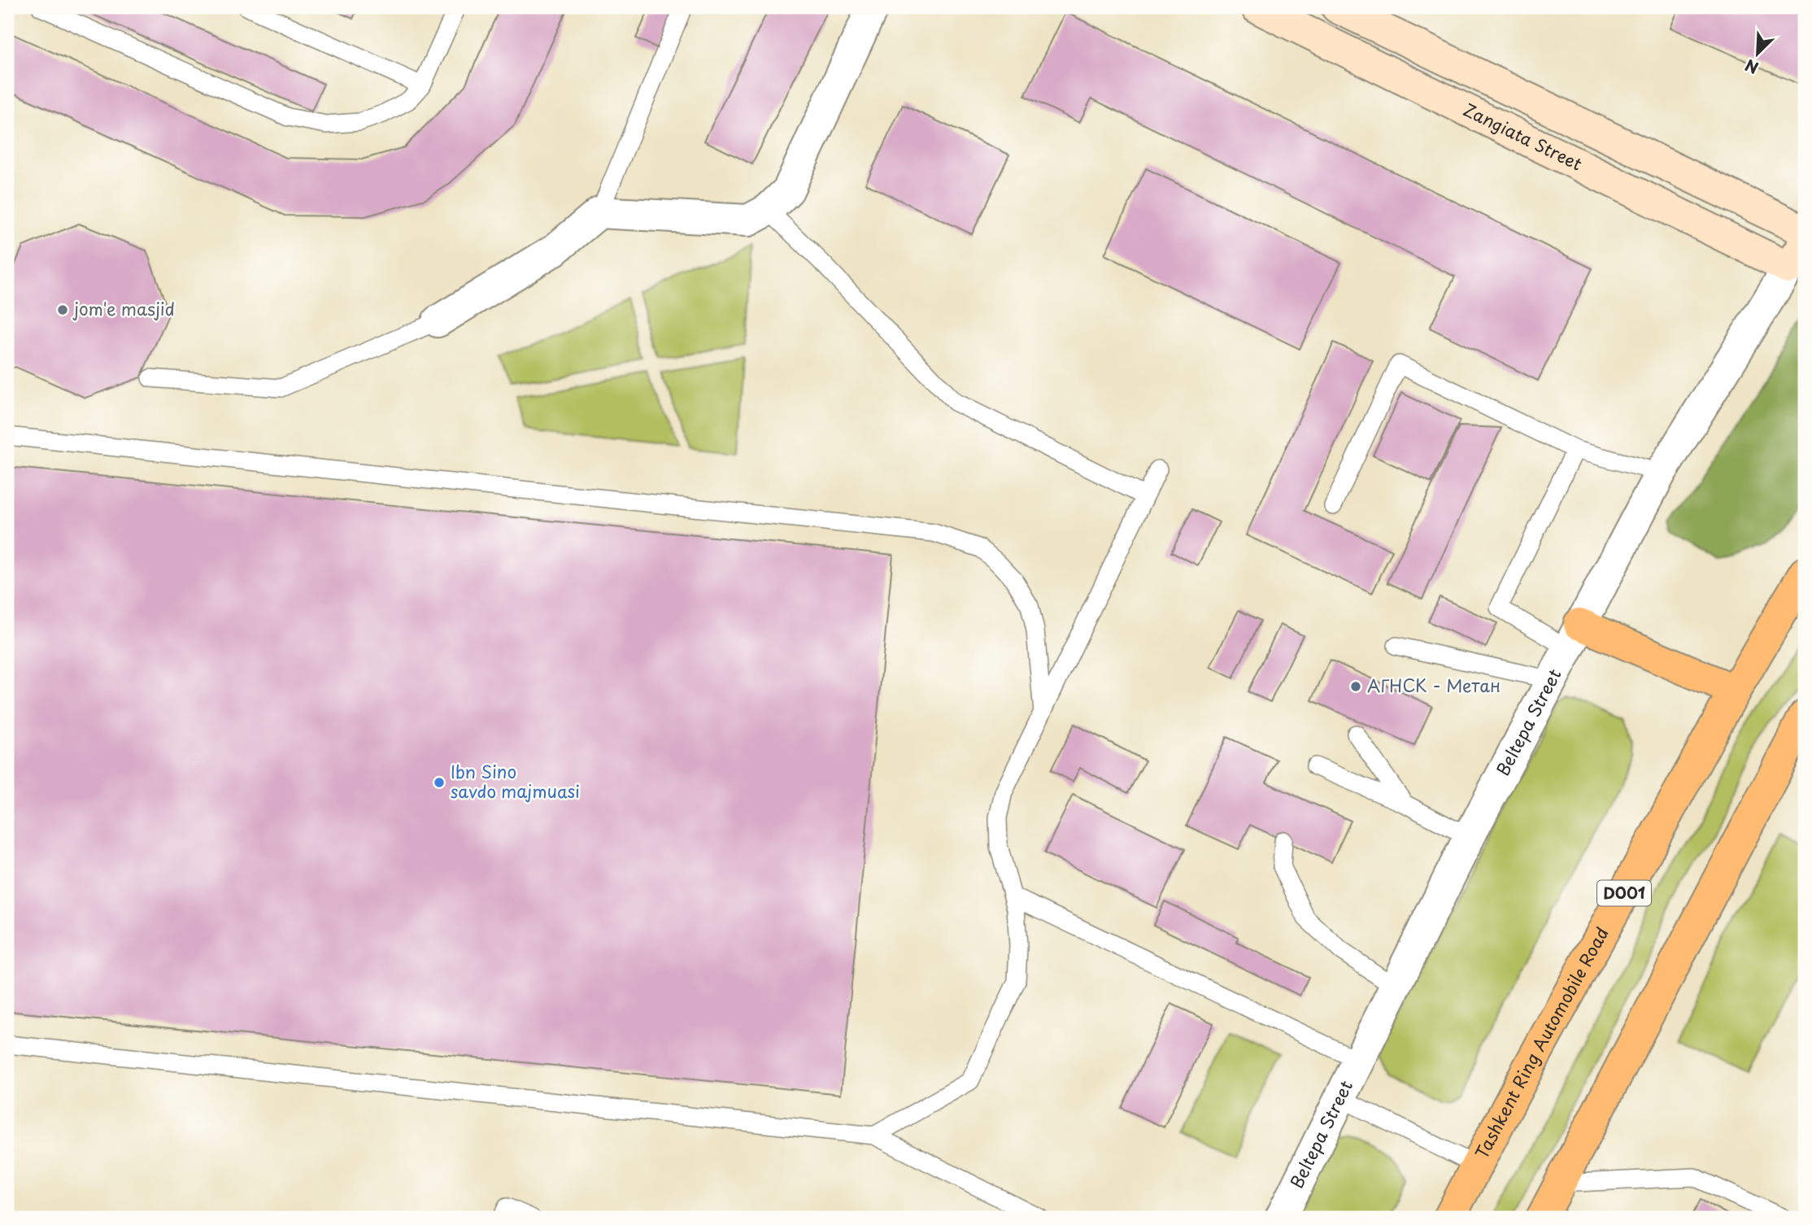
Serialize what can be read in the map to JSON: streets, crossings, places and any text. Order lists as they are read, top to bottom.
{
  "streets": {
    "highway": ["D001", "Tashkent Ring Automobile Road"],
    "main road": ["Zangiata Street", "Beltepa Street"]
  },
  "crossings": [
    ["Zangiata Street", "Beltepa Street"]
  ],
  "places": ["jom'e masjid", "АГНСК - Метан", "Ibn Sino savdo majmuasi"],
  "north": "bottom left"
}
